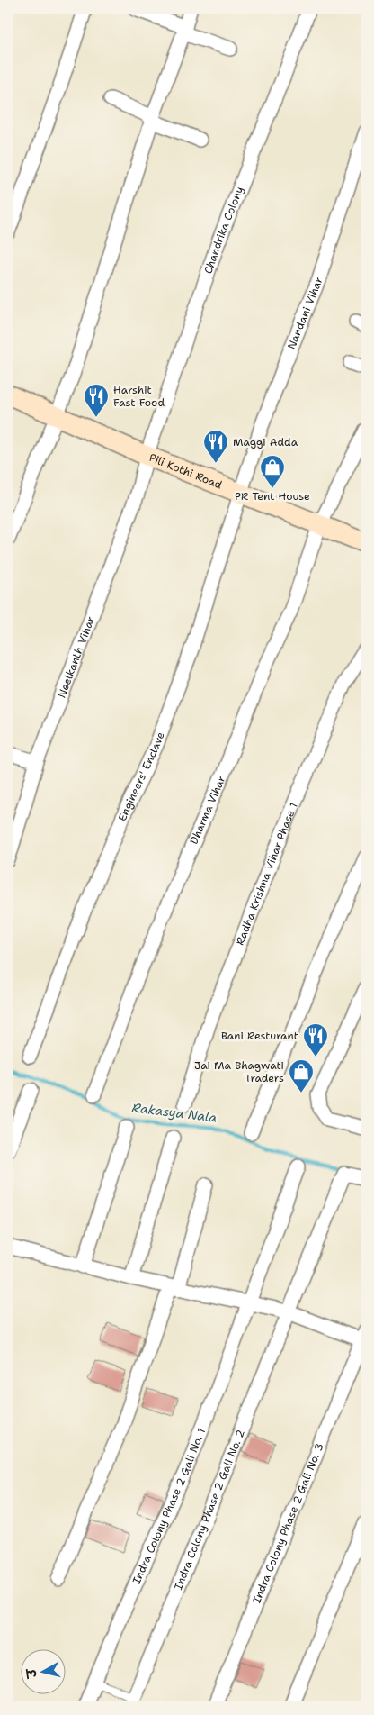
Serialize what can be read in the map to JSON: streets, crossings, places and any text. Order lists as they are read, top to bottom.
{
  "streets": {
    "street": [
      "Chandrika Colony",
      "Nandani Vihar",
      "Pili Kothi Road",
      "Neelkanth Vihar",
      "Engineers' Enclave",
      "Dharma Vihar",
      "Radha Krishna Vihar Phase 1",
      "Indra Colony Phase 2 Gali No. 1",
      "Indra Colony Phase 2 Gali No. 2",
      "Indra Colony Phase 2 Gali No. 3"
    ]
  },
  "crossings": [
    ["Chandrika Colony", "Pili Kothi Road"],
    ["Chandrika Colony", "Neelkanth Vihar"],
    ["Nandani Vihar", "Pili Kothi Road"],
    ["Nandani Vihar", "Engineers' Enclave"],
    ["Pili Kothi Road", "Neelkanth Vihar"],
    ["Pili Kothi Road", "Engineers' Enclave"],
    ["Pili Kothi Road", "Dharma Vihar"]
  ],
  "water": ["Rakasya Nala"],
  "places": {
    "restaurant": ["Harshit Fast Food", "Maggi Adda", "Bani Resturant"],
    "shop": ["PR Tent House", "Jai Ma Bhagwati Traders"]
  },
  "north": "left"
}
